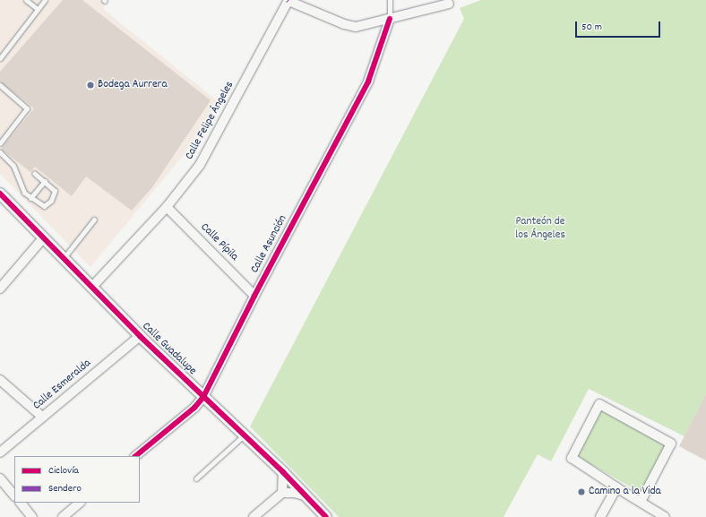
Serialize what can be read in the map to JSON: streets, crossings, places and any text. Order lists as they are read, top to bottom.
{
  "streets": {
    "street": [
      "Calle Felipe Ángeles",
      "Calle Pípila",
      "Calle Asunción",
      "Calle Guadalupe",
      "Calle Esmeralda"
    ]
  },
  "crossings": [
    ["Calle Felipe Ángeles", "Calle Pípila"],
    ["Calle Felipe Ángeles", "Calle Guadalupe"],
    ["Calle Pípila", "Calle Asunción"],
    ["Calle Asunción", "Calle Guadalupe"],
    ["Calle Guadalupe", "Calle Esmeralda"]
  ],
  "parks": ["Panteón de los Ángeles"],
  "places": ["Bodega Aurrera", "Camino a la Vida"],
  "legend": ["Ciclovía", "Sendero"],
  "scale_bar": "50 m"
}
